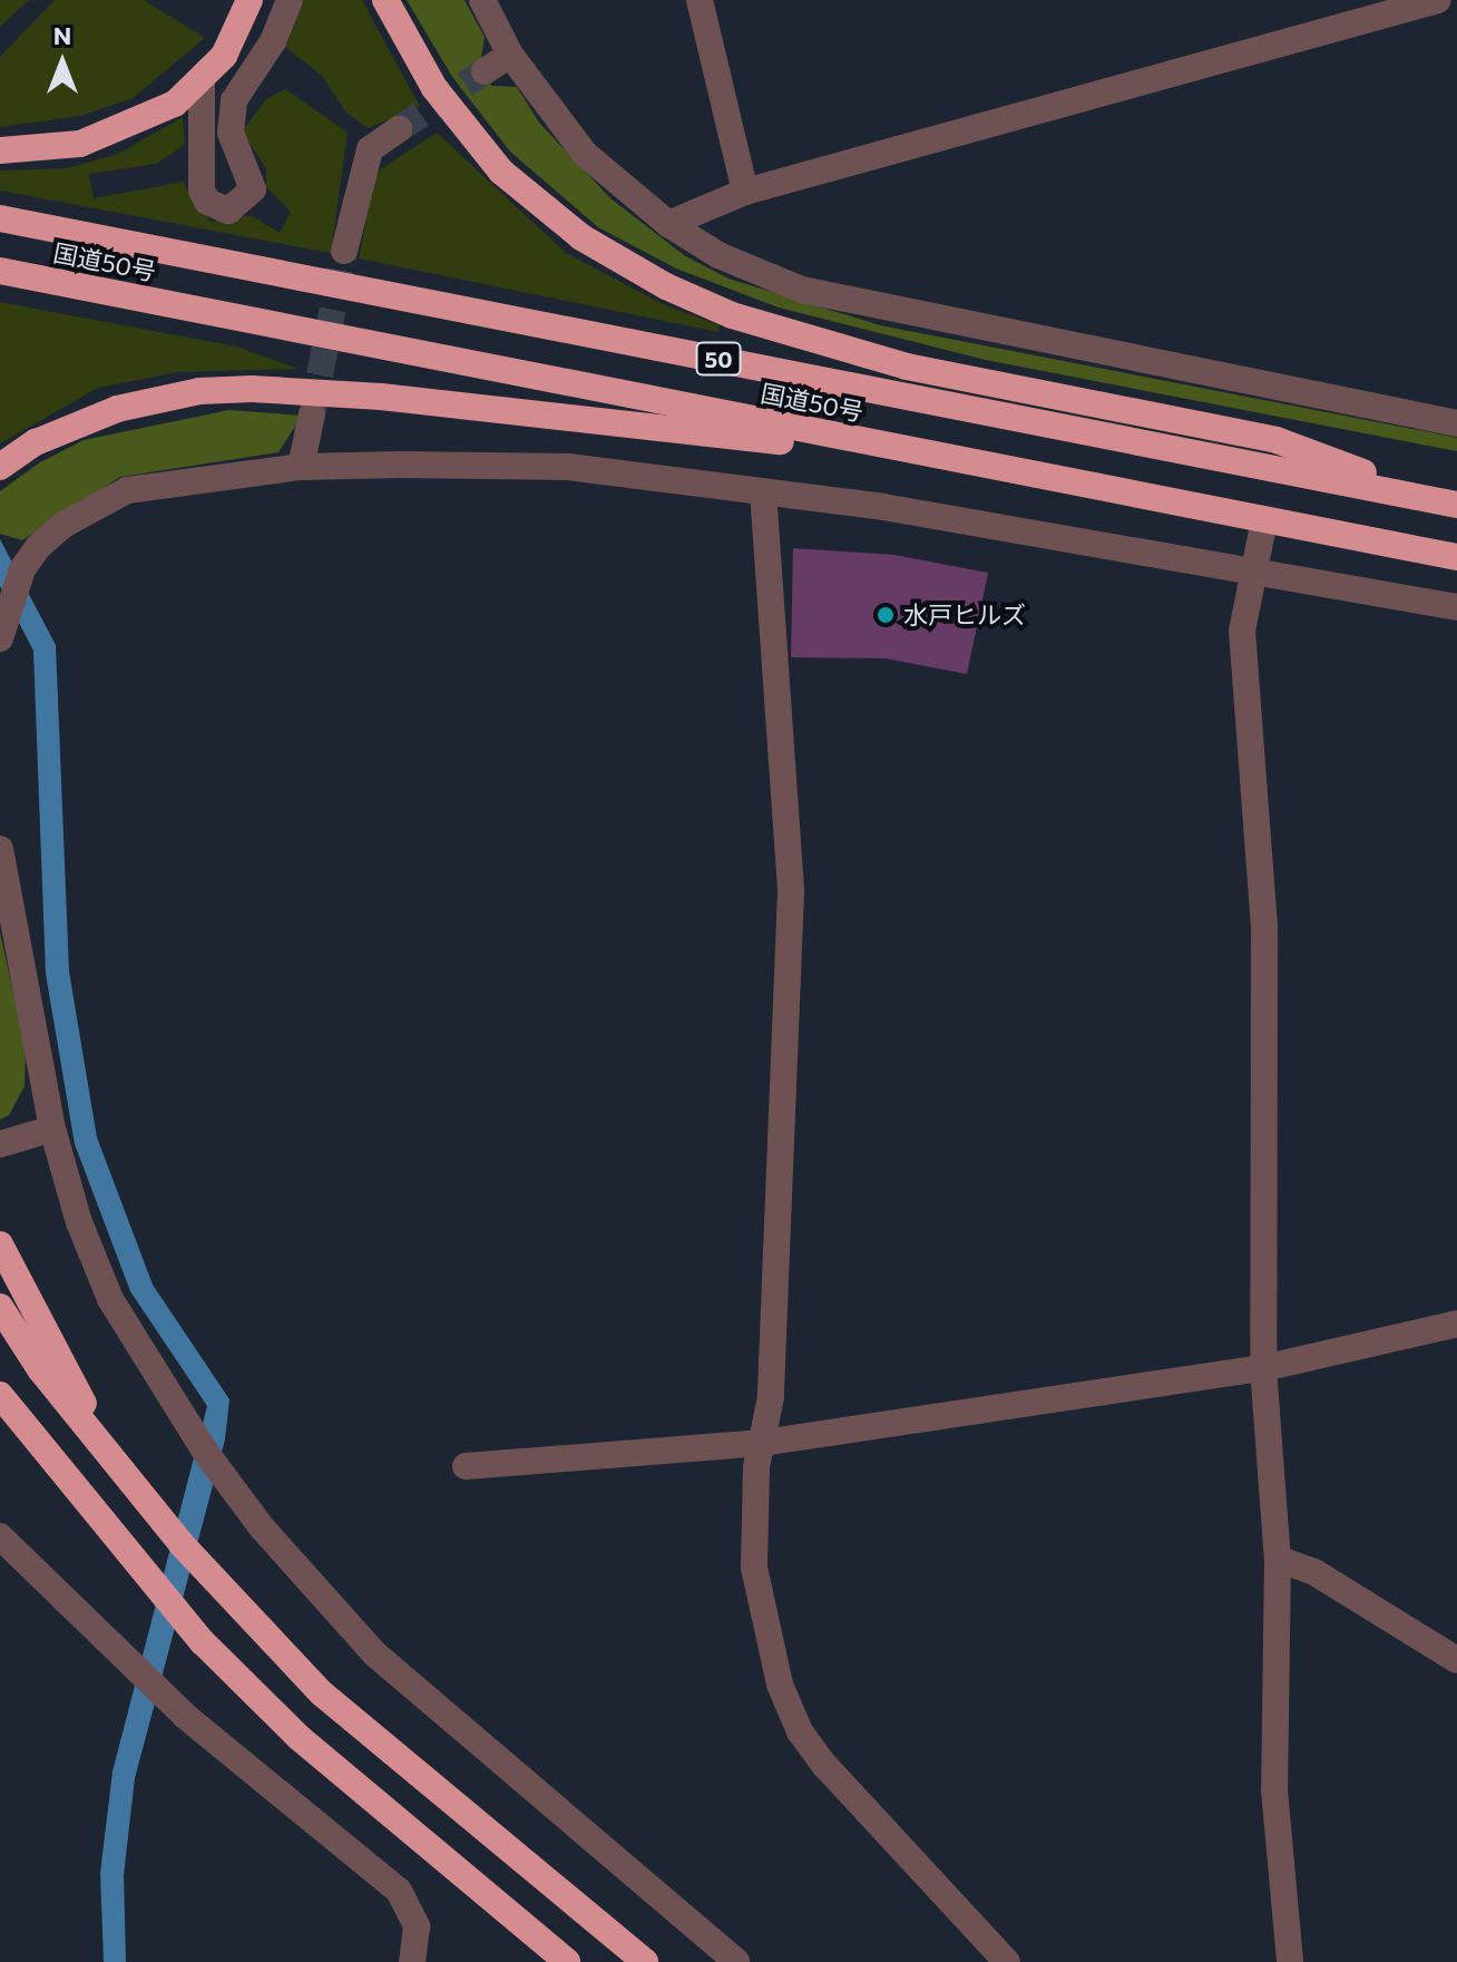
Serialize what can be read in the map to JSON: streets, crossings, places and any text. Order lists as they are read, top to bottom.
{
  "streets": {
    "highway": ["国道50号", "50"]
  },
  "places": ["水戸ヒルズ"],
  "north": "top"
}
